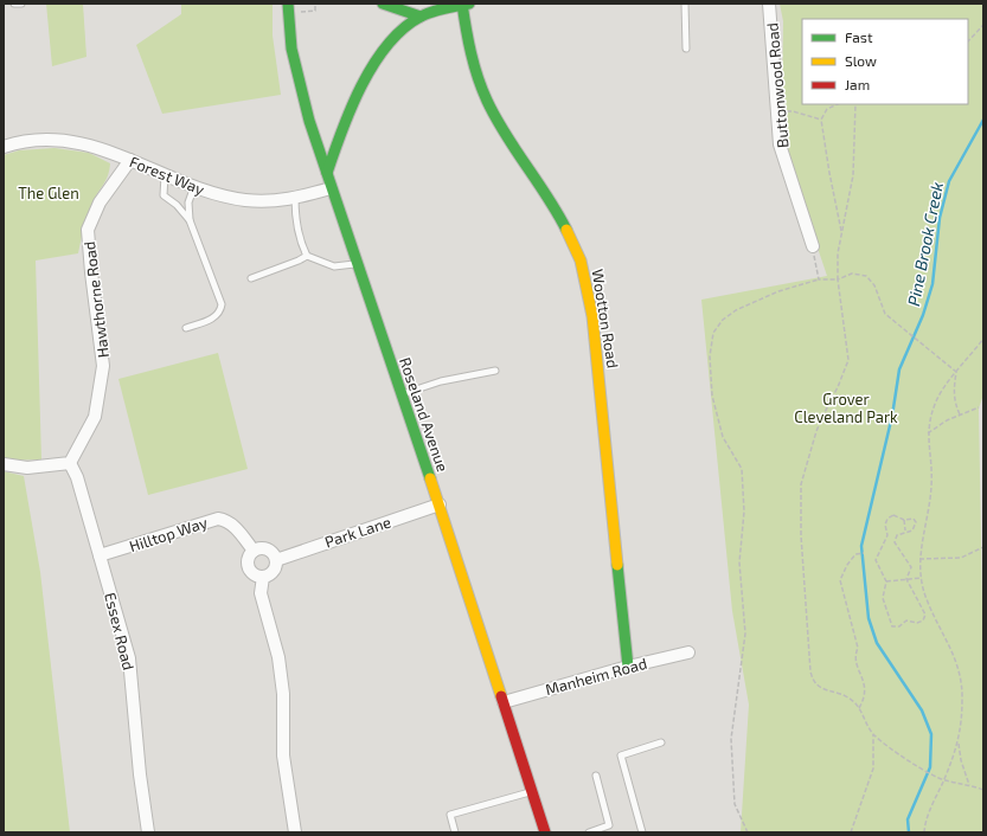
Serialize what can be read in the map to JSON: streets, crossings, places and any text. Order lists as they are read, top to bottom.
{
  "streets": {
    "street": [
      "Buttonwood Road",
      "Forest Way",
      "Hawthorne Road",
      "Wootton Road",
      "Roseland Avenue",
      "Park Lane",
      "Hilltop Way",
      "Essex Road",
      "Manheim Road"
    ]
  },
  "crossings": [
    ["Forest Way", "Hawthorne Road"],
    ["Forest Way", "Roseland Avenue"],
    ["Hawthorne Road", "Essex Road"],
    ["Wootton Road", "Manheim Road"],
    ["Roseland Avenue", "Park Lane"],
    ["Roseland Avenue", "Manheim Road"],
    ["Park Lane", "Hilltop Way"],
    ["Hilltop Way", "Essex Road"]
  ],
  "water": ["Pine Brook Creek"],
  "parks": ["The Glen", "Grover Cleveland Park"],
  "legend": ["Fast", "Slow", "Jam"]
}
